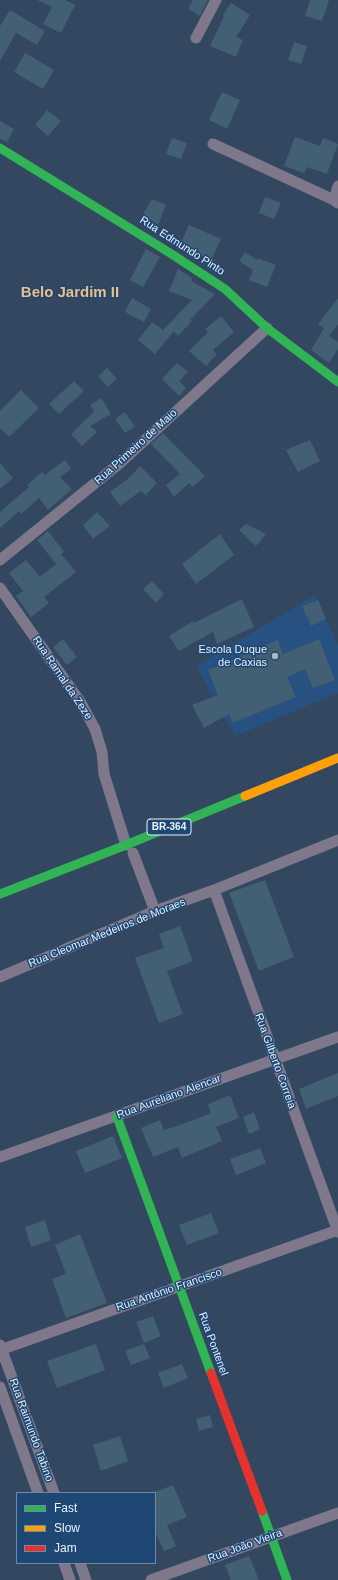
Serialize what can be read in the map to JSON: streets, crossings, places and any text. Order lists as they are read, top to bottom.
{
  "streets": {
    "main road": ["Rua Edmundo Pinto", "BR-364", "Rua Pontenel"],
    "street": [
      "Rua Primeiro de Maio",
      "Rua Ramal da Zeze",
      "Rua Cleomar Medeiros de Moraes",
      "Rua Gilberto Correia",
      "Rua Aureliano Alencar",
      "Rua Antônio Francisco",
      "Rua Raimundo Tabino",
      "Rua João Vieira"
    ]
  },
  "crossings": [
    ["Rua Edmundo Pinto", "Rua Primeiro de Maio"],
    ["Rua Ramal da Zeze", "BR-364"],
    ["Rua Ramal da Zeze", "Rua Cleomar Medeiros de Moraes"],
    ["Rua Cleomar Medeiros de Moraes", "Rua Gilberto Correia"],
    ["Rua Gilberto Correia", "Rua Aureliano Alencar"],
    ["Rua Gilberto Correia", "Rua Antônio Francisco"],
    ["Rua Aureliano Alencar", "Rua Pontenel"],
    ["Rua Antônio Francisco", "Rua Pontenel"],
    ["Rua Antônio Francisco", "Rua Raimundo Tabino"],
    ["Rua Pontenel", "Rua João Vieira"]
  ],
  "districts": ["Belo Jardim II"],
  "places": ["Escola Duque de Caxias"],
  "legend": ["Fast", "Slow", "Jam"]
}
